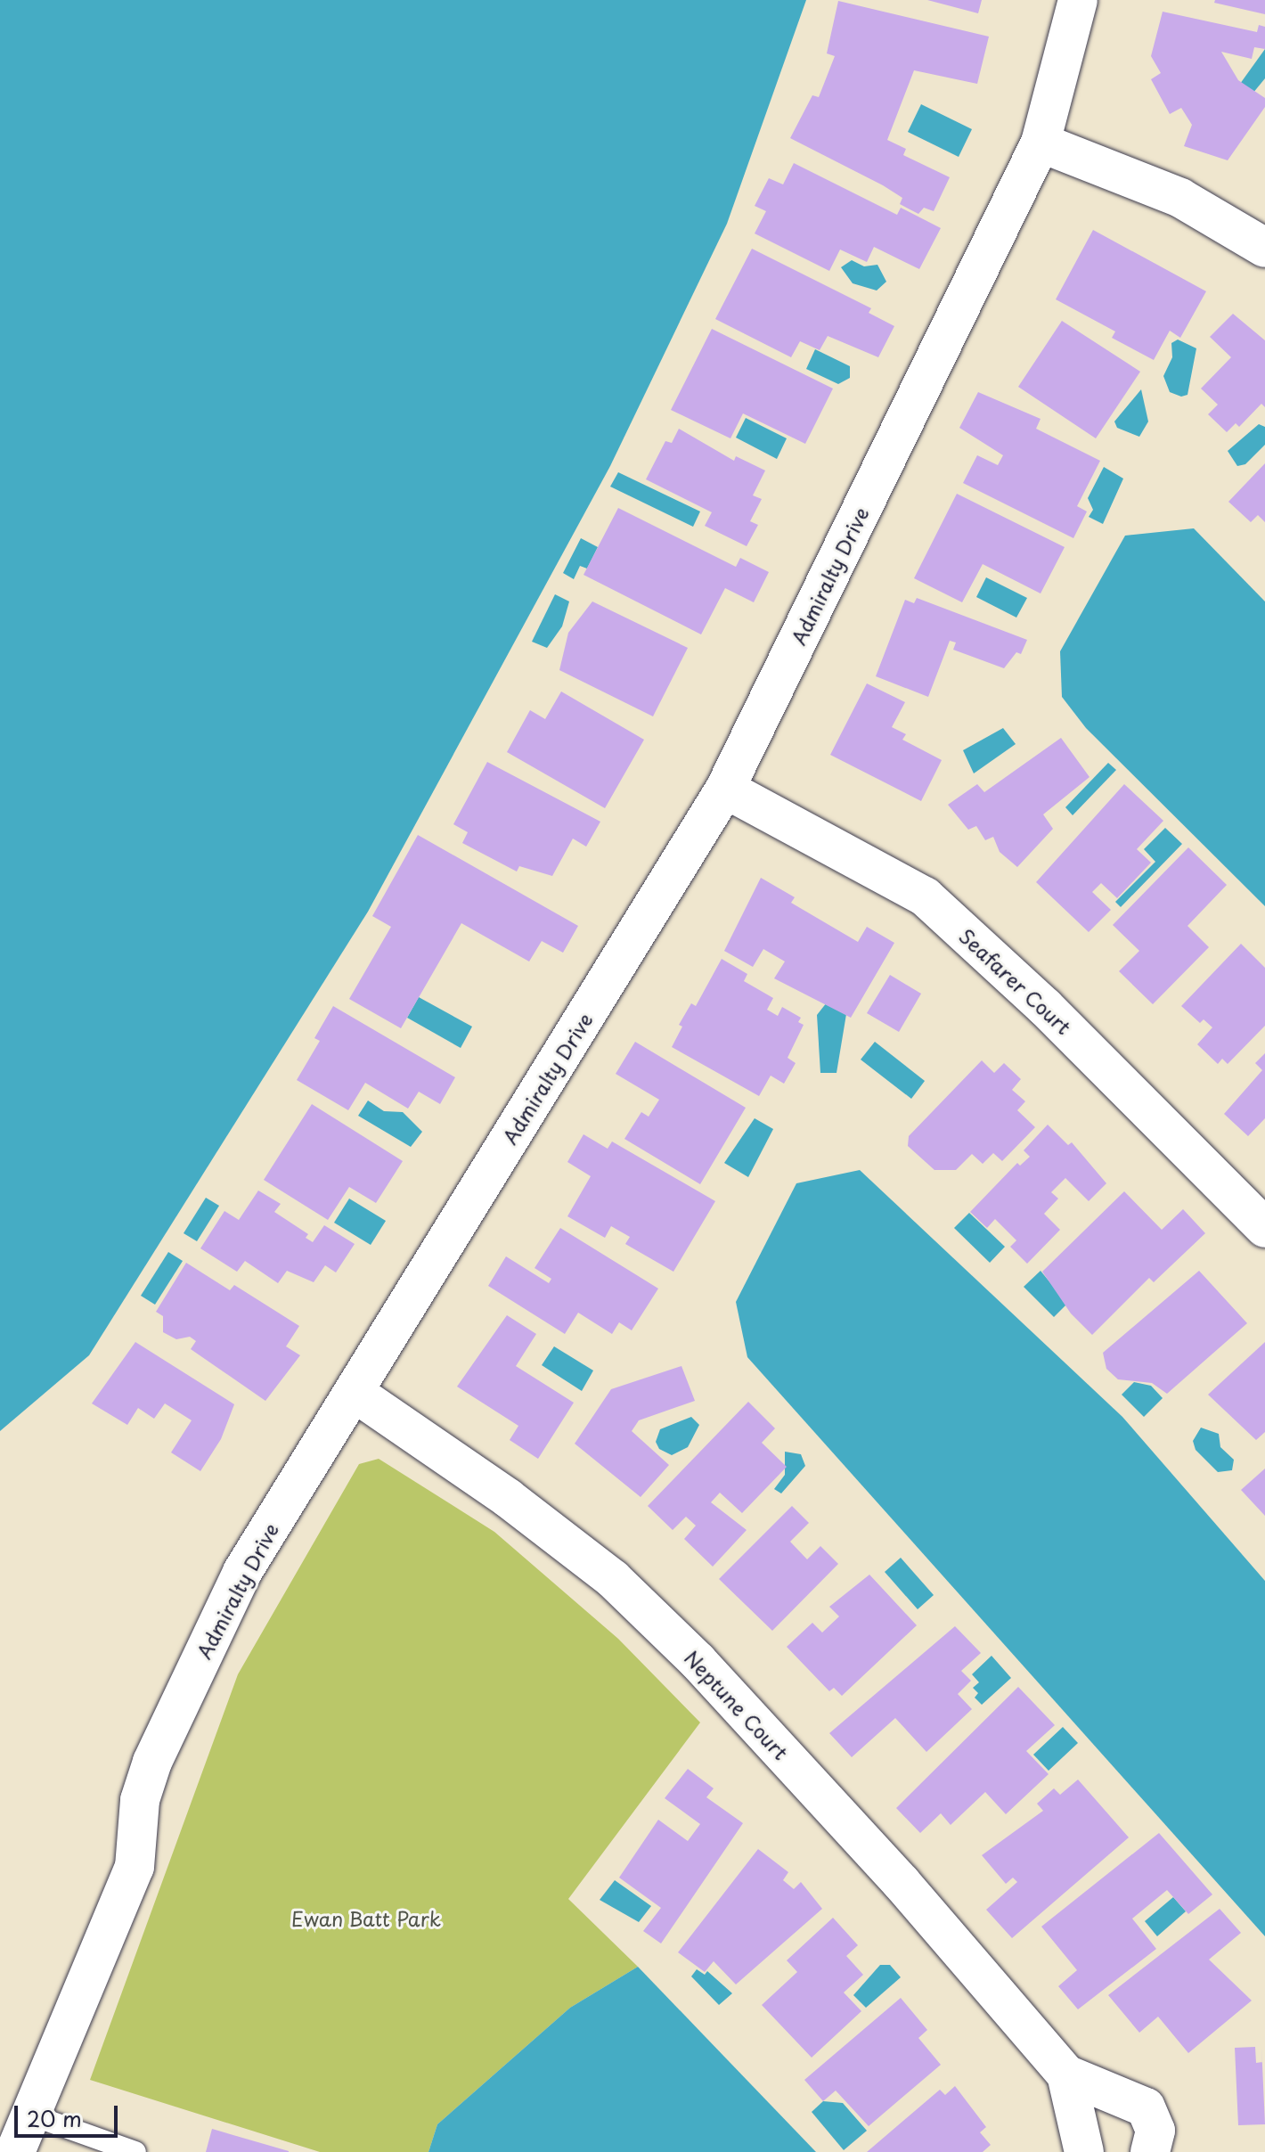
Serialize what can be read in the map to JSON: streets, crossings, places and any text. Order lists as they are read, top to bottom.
{
  "streets": {
    "street": ["Admiralty Drive", "Seafarer Court", "Neptune Court"]
  },
  "crossings": [
    ["Admiralty Drive", "Seafarer Court"],
    ["Admiralty Drive", "Neptune Court"]
  ],
  "parks": ["Ewan Batt Park"],
  "scale_bar": "20 m"
}
